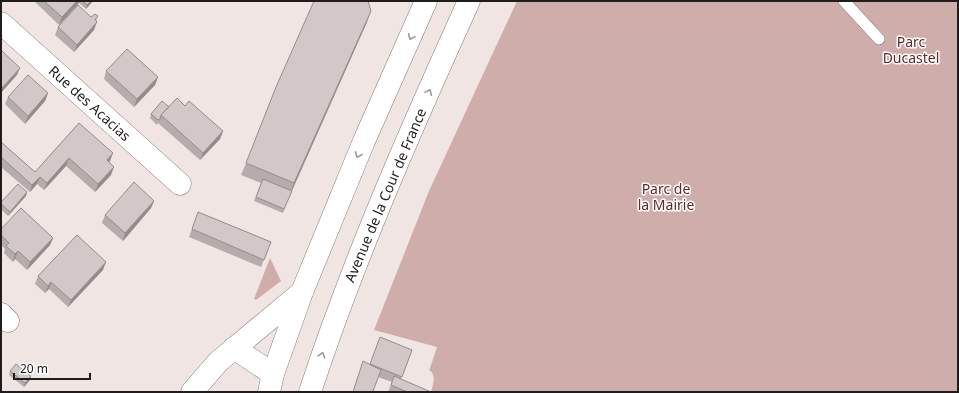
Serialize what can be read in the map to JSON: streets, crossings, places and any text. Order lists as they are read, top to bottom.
{
  "streets": {
    "main road": ["Rue des Acacias", "Avenue de la Cour de France"]
  },
  "parks": ["Parc Ducastel", "Parc de la Mairie"],
  "scale_bar": "20 m"
}
